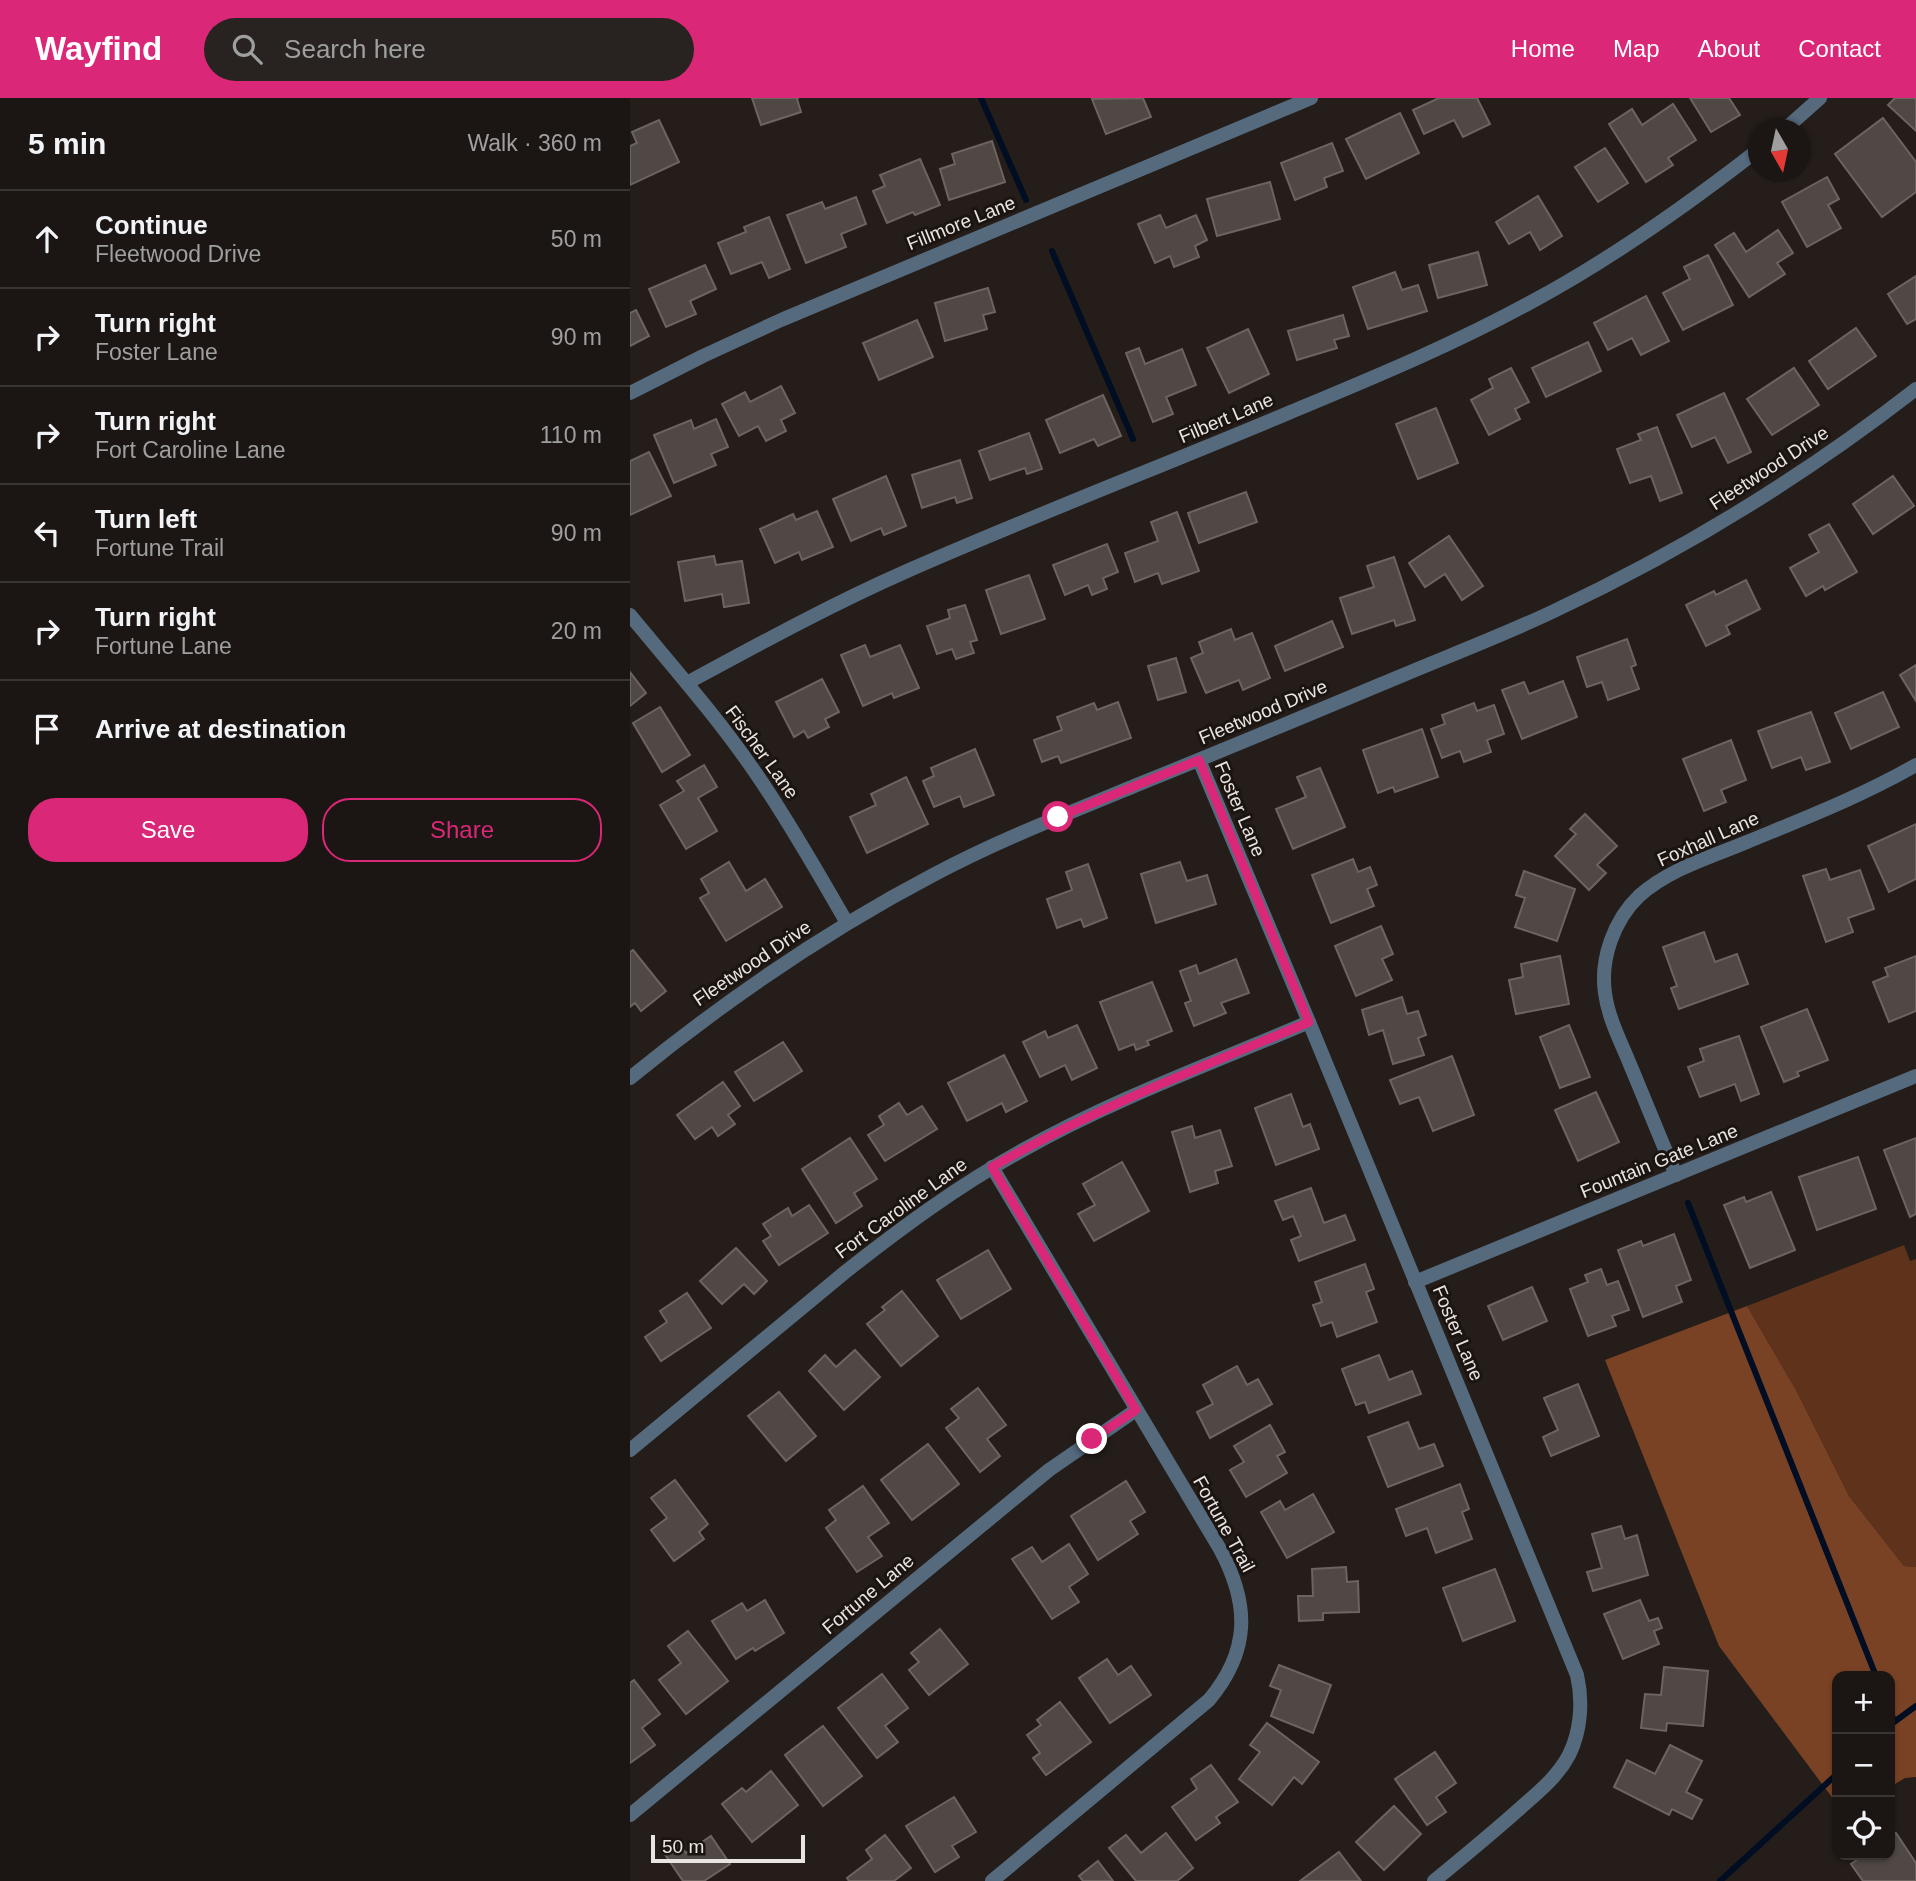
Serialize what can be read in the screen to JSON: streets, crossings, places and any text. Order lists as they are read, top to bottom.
{
  "streets": {
    "street": [
      "Fillmore Lane",
      "Filbert Lane",
      "Fleetwood Drive",
      "Fischer Lane",
      "Foster Lane",
      "Foxhall Lane",
      "Fountain Gate Lane",
      "Fort Caroline Lane",
      "Fortune Trail",
      "Fortune Lane"
    ]
  },
  "crossings": [
    ["Filbert Lane", "Fischer Lane"],
    ["Fleetwood Drive", "Fischer Lane"],
    ["Fleetwood Drive", "Foster Lane"],
    ["Foster Lane", "Fountain Gate Lane"],
    ["Foster Lane", "Fort Caroline Lane"],
    ["Foxhall Lane", "Fountain Gate Lane"],
    ["Fort Caroline Lane", "Fortune Trail"],
    ["Fortune Trail", "Fortune Lane"]
  ],
  "scale_bar": "50 m",
  "north": "bottom",
  "page": {
    "header": "Wayfind",
    "search": "Search here",
    "nav": [
      "Home",
      "Map",
      "About",
      "Contact"
    ],
    "heading": ["5 min", "Walk · 360 m"],
    "list": [
      ["Continue", "Fleetwood Drive", "50 m"],
      ["Turn right", "Foster Lane", "90 m"],
      ["Turn right", "Fort Caroline Lane", "110 m"],
      ["Turn left", "Fortune Trail", "90 m"],
      ["Turn right", "Fortune Lane", "20 m"],
      "Arrive at destination"
    ],
    "buttons": ["Save", "Share"],
    "map_buttons": ["+", "−"],
    "scale": "50 m"
  }
}
